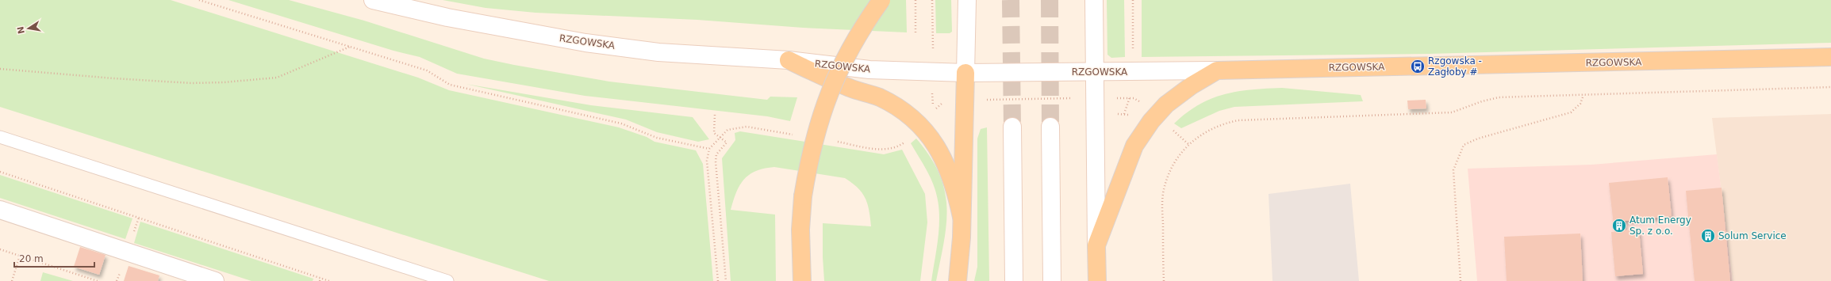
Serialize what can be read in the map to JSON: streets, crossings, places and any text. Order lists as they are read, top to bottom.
{
  "streets": {
    "main road": ["RZGOWSKA"]
  },
  "places": {
    "bus stop": ["Rzgowska - Zagłoby #"],
    "building": ["Atum Energy Sp. z o.o.", "Solum Service"]
  },
  "scale_bar": "20 m",
  "north": "left"
}
